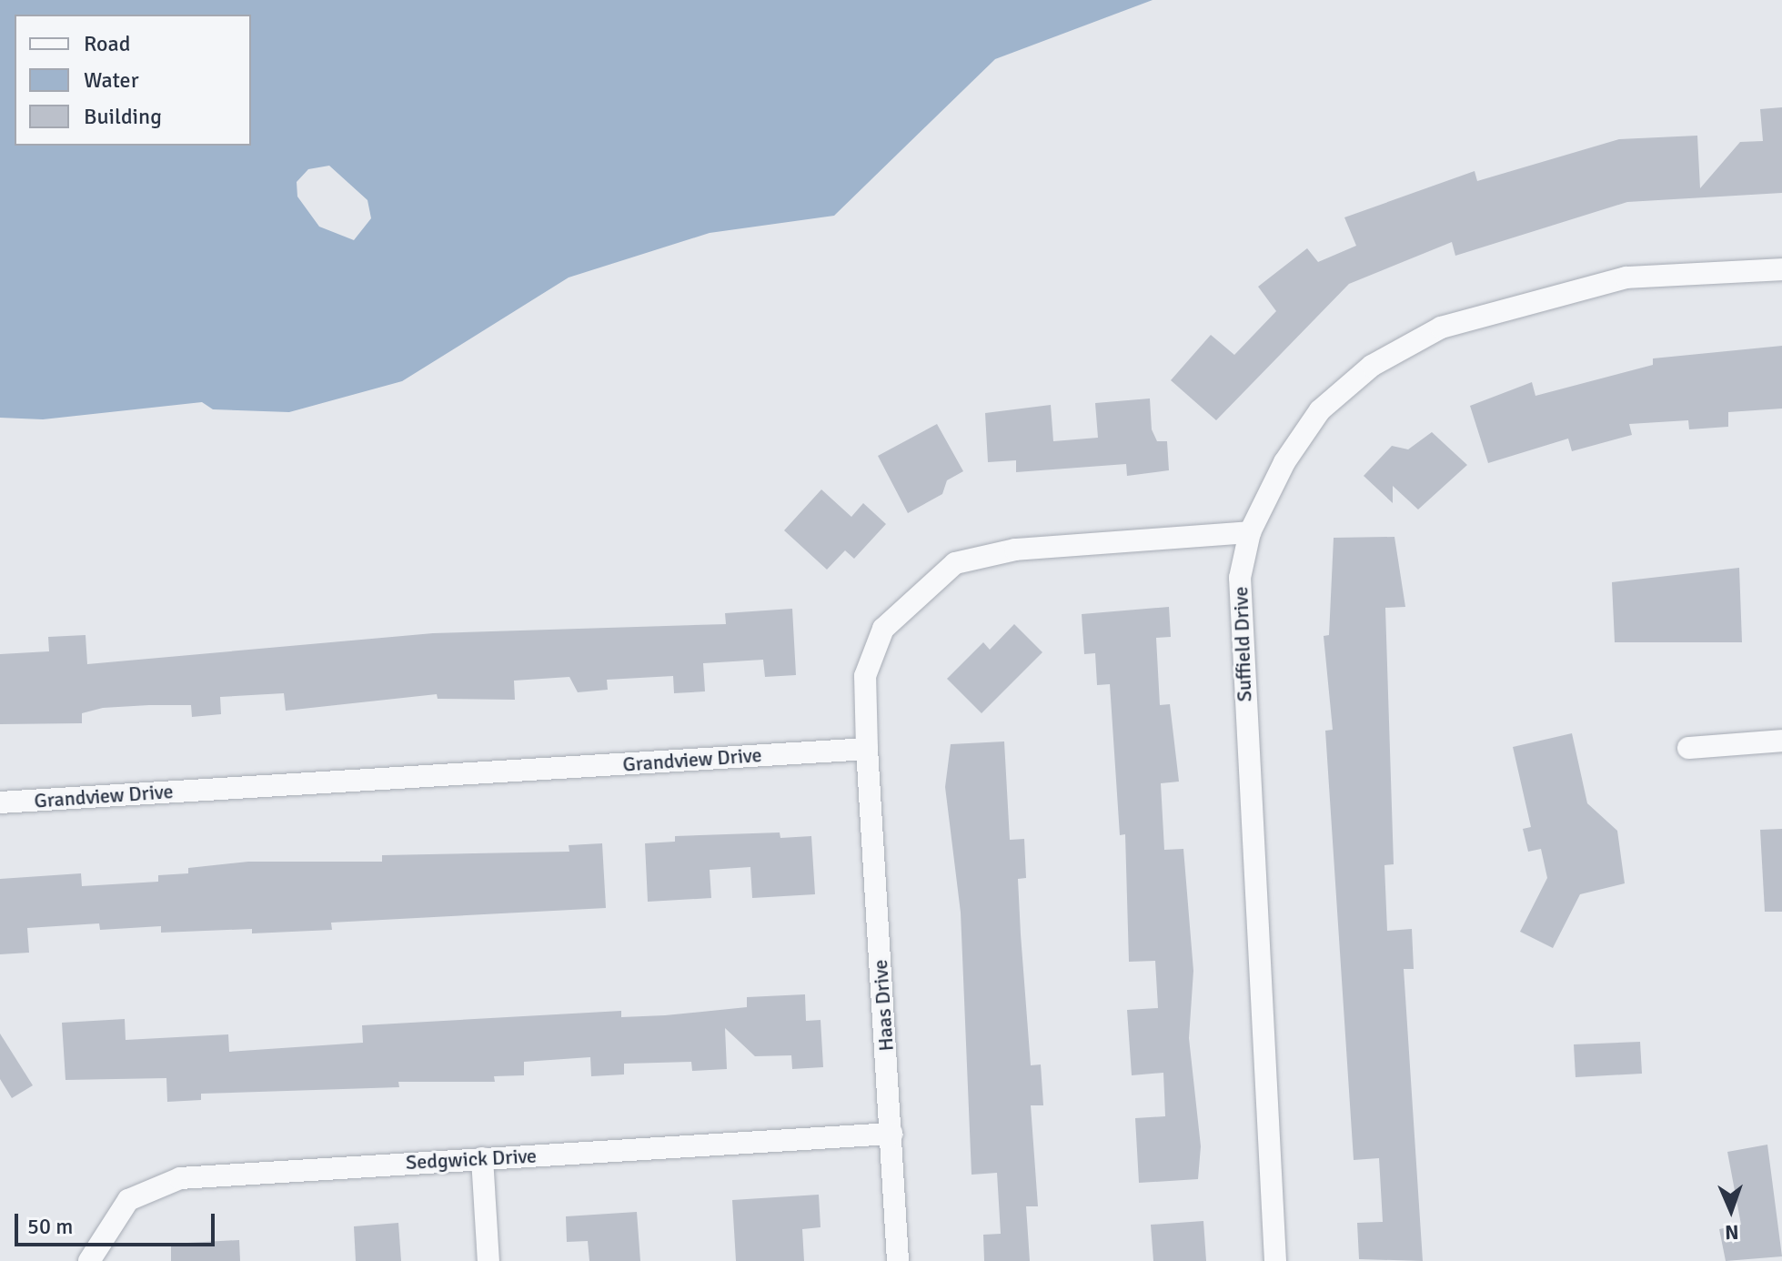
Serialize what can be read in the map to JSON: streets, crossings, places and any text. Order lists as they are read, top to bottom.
{
  "streets": {
    "street": [
      "Suffield Drive",
      "Grandview Drive",
      "Haas Drive",
      "Sedgwick Drive"
    ]
  },
  "crossings": [
    ["Grandview Drive", "Haas Drive"],
    ["Haas Drive", "Sedgwick Drive"]
  ],
  "legend": ["Road", "Water", "Building"],
  "scale_bar": "50 m",
  "north": "bottom"
}
